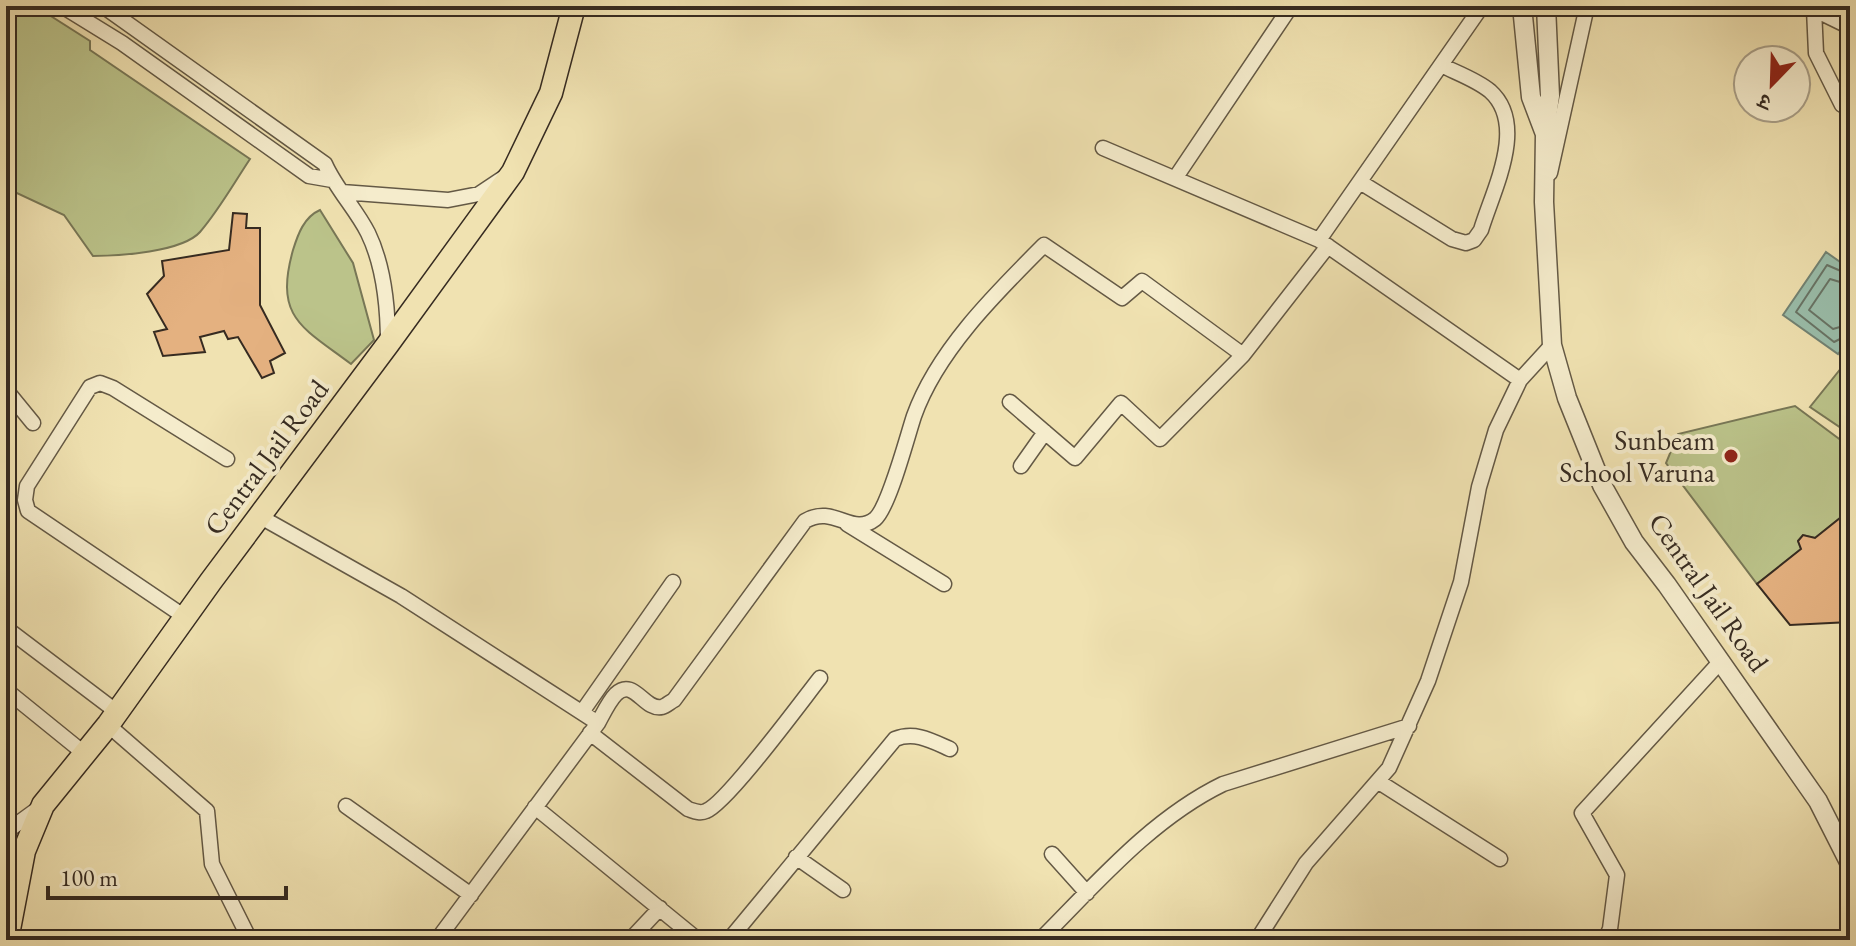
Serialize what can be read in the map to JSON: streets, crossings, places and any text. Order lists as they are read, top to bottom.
{
  "streets": {
    "main road": ["Central Jail Road"]
  },
  "places": ["Sunbeam School Varuna"],
  "scale_bar": "100 m",
  "north": "bottom left"
}
